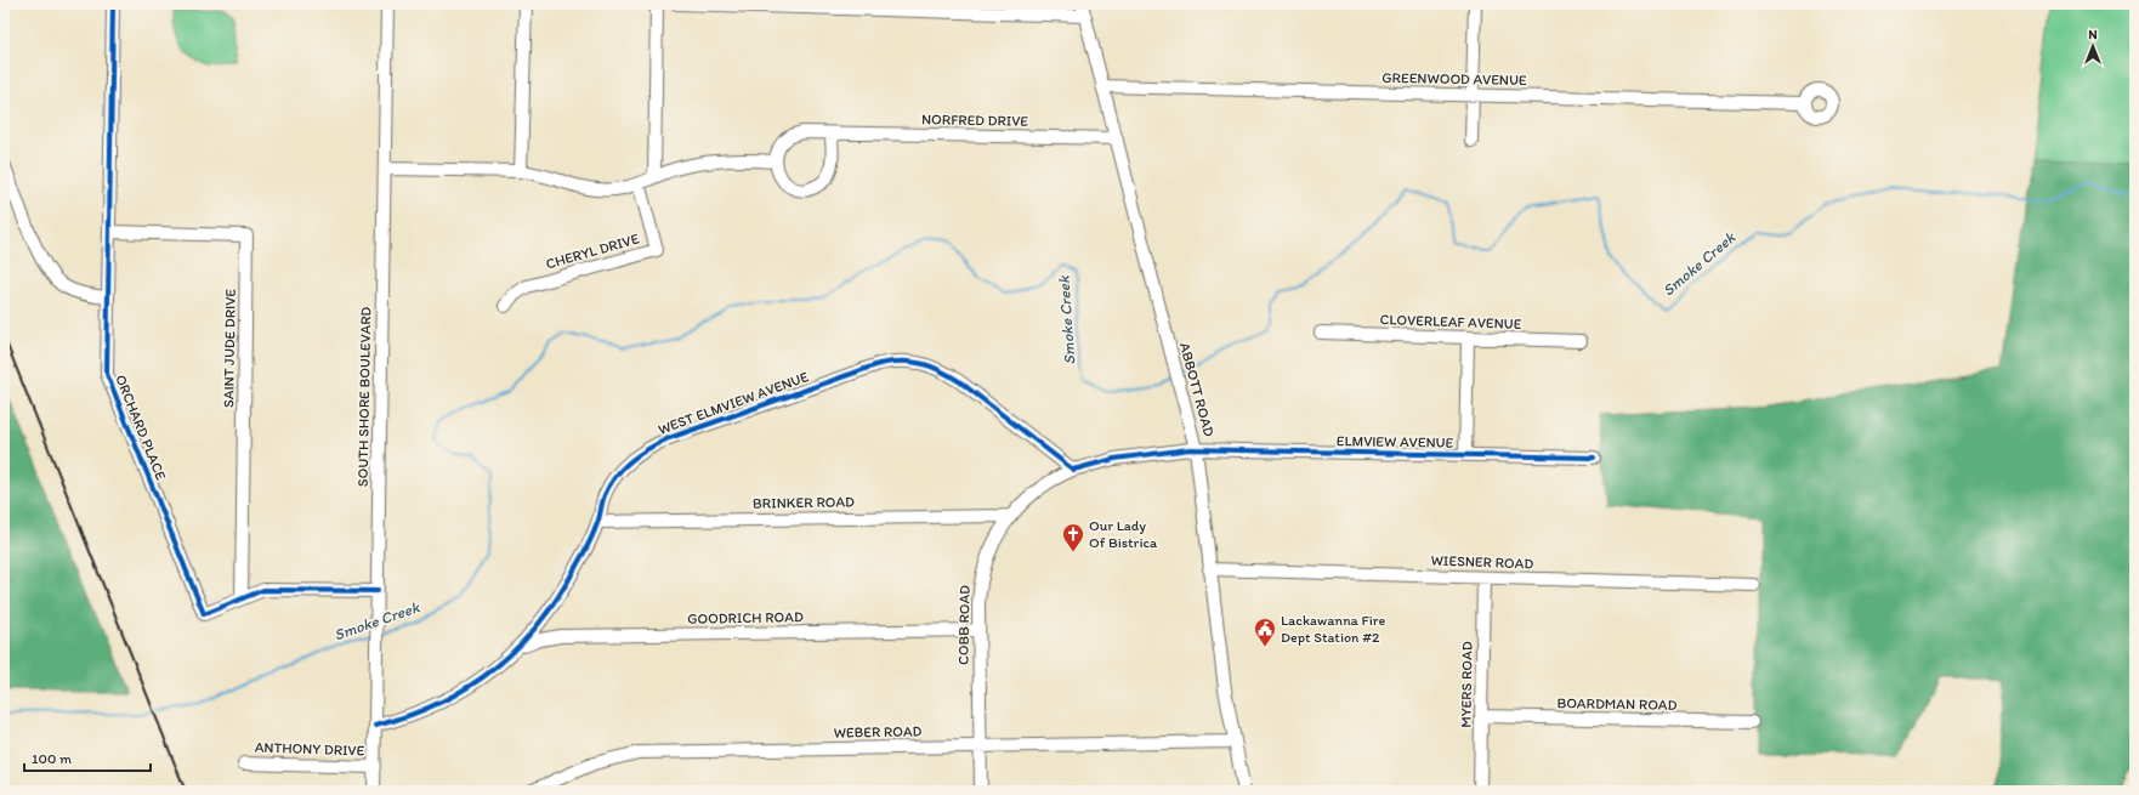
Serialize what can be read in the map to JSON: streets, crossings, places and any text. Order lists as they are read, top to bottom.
{
  "streets": {
    "street": [
      "GREENWOOD AVENUE",
      "NORFRED DRIVE",
      "CHERYL DRIVE",
      "CLOVERLEAF AVENUE",
      "SAINT JUDE DRIVE",
      "ABBOTT ROAD",
      "SOUTH SHORE BOULEVARD",
      "WEST ELMVIEW AVENUE",
      "ORCHARD PLACE",
      "ELMVIEW AVENUE",
      "BRINKER ROAD",
      "WIESNER ROAD",
      "GOODRICH ROAD",
      "COBB ROAD",
      "MYERS ROAD",
      "BOARDMAN ROAD",
      "WEBER ROAD",
      "ANTHONY DRIVE"
    ]
  },
  "crossings": [
    ["GREENWOOD AVENUE", "ABBOTT ROAD"],
    ["NORFRED DRIVE", "ABBOTT ROAD"],
    ["SAINT JUDE DRIVE", "ORCHARD PLACE"],
    ["ABBOTT ROAD", "ELMVIEW AVENUE"],
    ["ABBOTT ROAD", "WIESNER ROAD"],
    ["ABBOTT ROAD", "WEBER ROAD"],
    ["SOUTH SHORE BOULEVARD", "WEST ELMVIEW AVENUE"],
    ["SOUTH SHORE BOULEVARD", "ORCHARD PLACE"],
    ["SOUTH SHORE BOULEVARD", "ANTHONY DRIVE"],
    ["WEST ELMVIEW AVENUE", "BRINKER ROAD"],
    ["WEST ELMVIEW AVENUE", "GOODRICH ROAD"],
    ["WEST ELMVIEW AVENUE", "COBB ROAD"],
    ["BRINKER ROAD", "COBB ROAD"],
    ["WIESNER ROAD", "MYERS ROAD"],
    ["GOODRICH ROAD", "COBB ROAD"],
    ["COBB ROAD", "WEBER ROAD"],
    ["MYERS ROAD", "BOARDMAN ROAD"]
  ],
  "water": ["Smoke Creek"],
  "places": {
    "church": ["Our Lady Of Bistrica"],
    "public building": ["Lackawanna Fire Dept Station #2"]
  },
  "scale_bar": "100 m",
  "north": "top"
}
